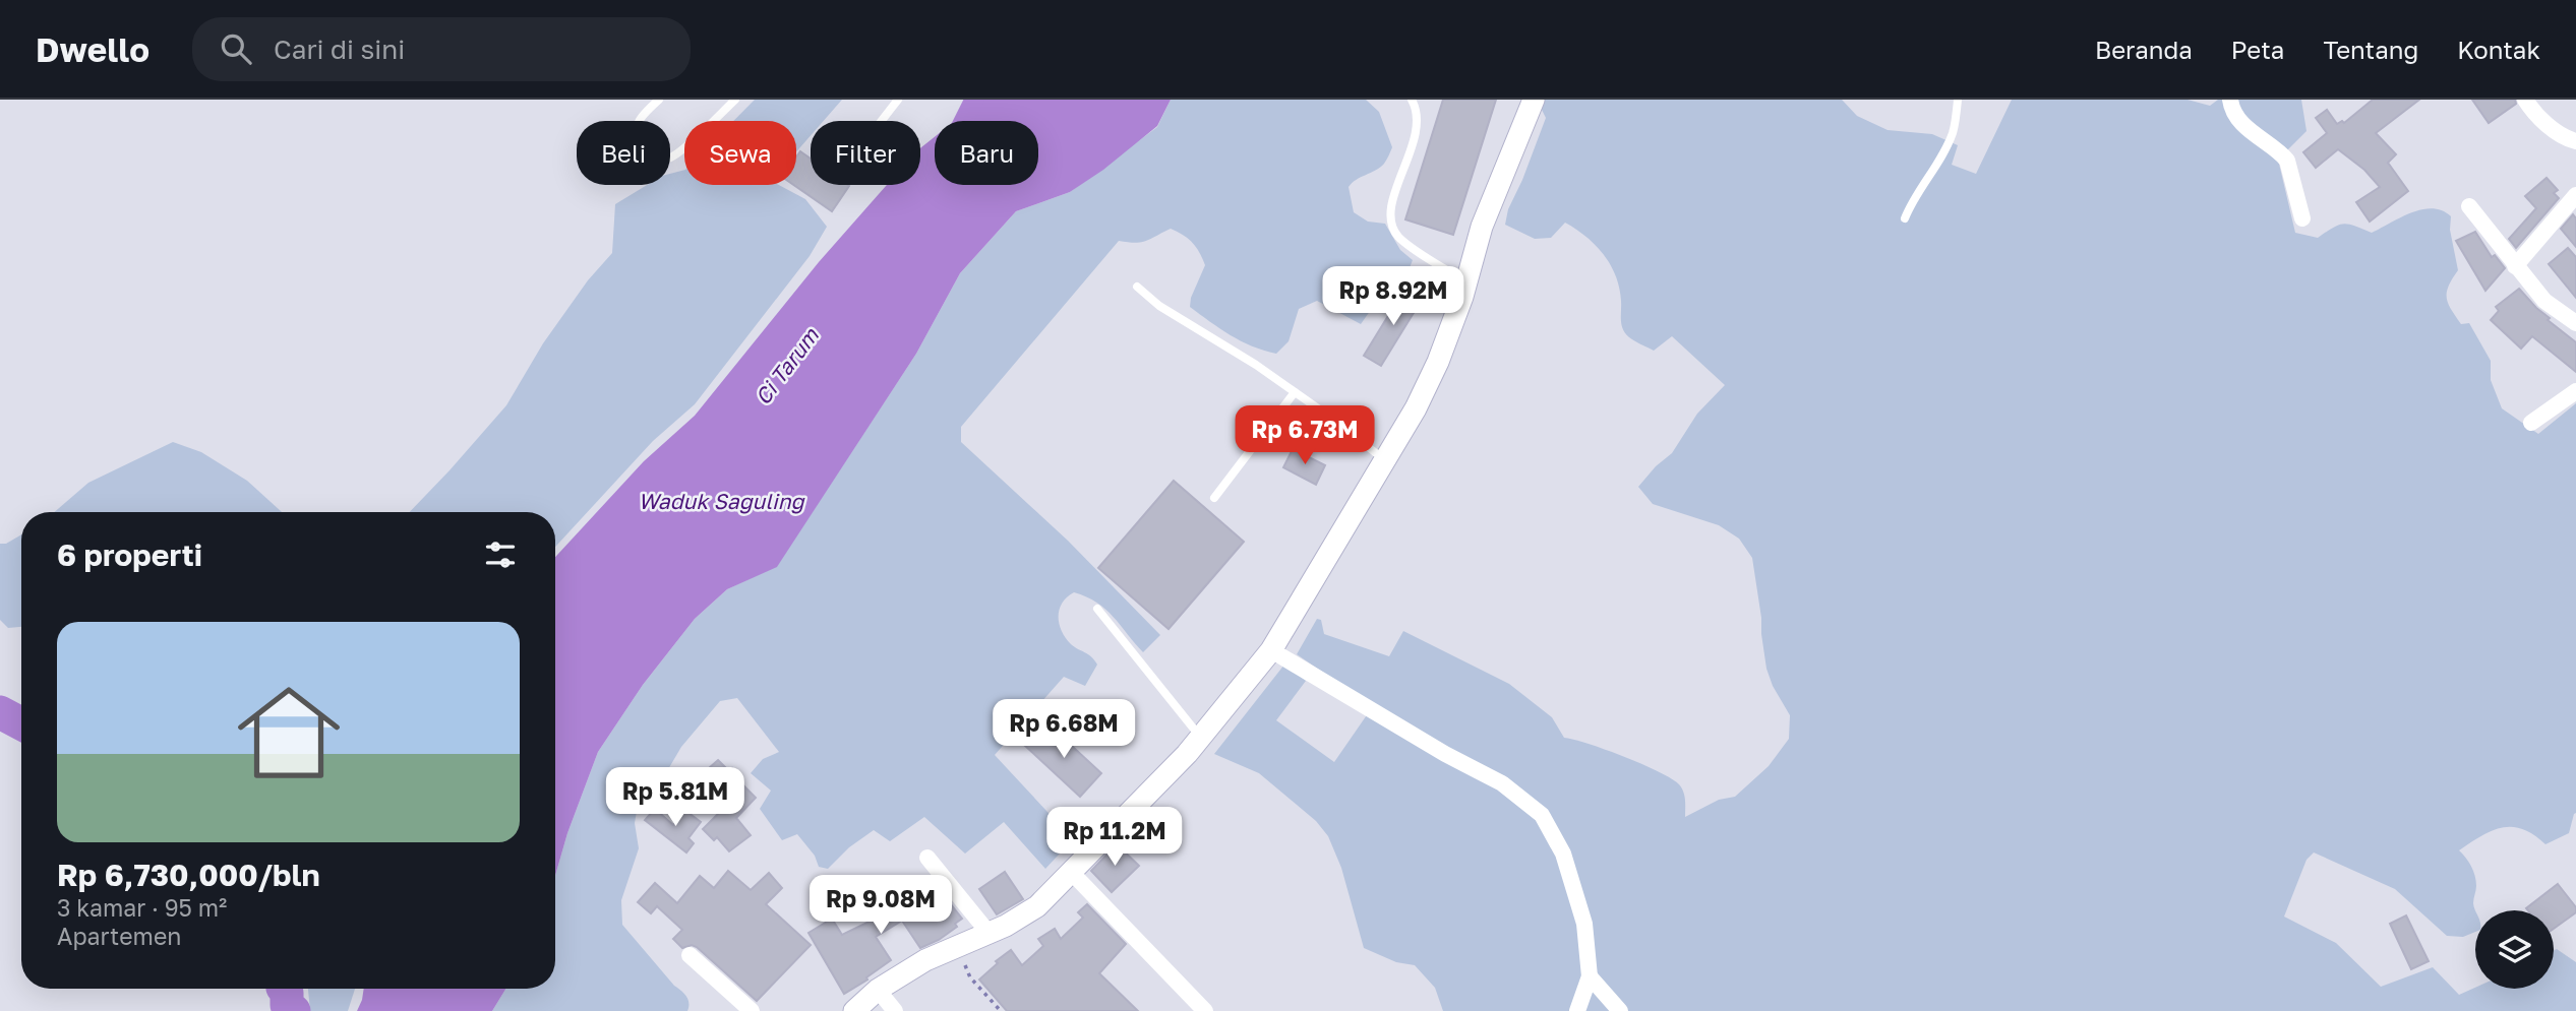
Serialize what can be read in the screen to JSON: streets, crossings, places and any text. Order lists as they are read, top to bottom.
{
  "water": ["Ci Tarum", "Waduk Saguling"],
  "page": {
    "header": "Dwello",
    "search": "Cari di sini",
    "nav": [
      "Beranda",
      "Peta",
      "Tentang",
      "Kontak"
    ],
    "chip": [
      "Beli",
      "Sewa",
      "Filter",
      "Baru"
    ],
    "price": [
      "Rp 8.92M",
      "Rp 6.73M",
      "Rp 6.68M",
      "Rp 5.81M",
      "Rp 11.2M",
      "Rp 9.08M"
    ],
    "heading": "6 properti",
    "list": [
      {
        "name": "Rp 6,730,000/bln",
        "note": "3 kamar · 95 m² · Apartemen"
      }
    ]
  }
}
